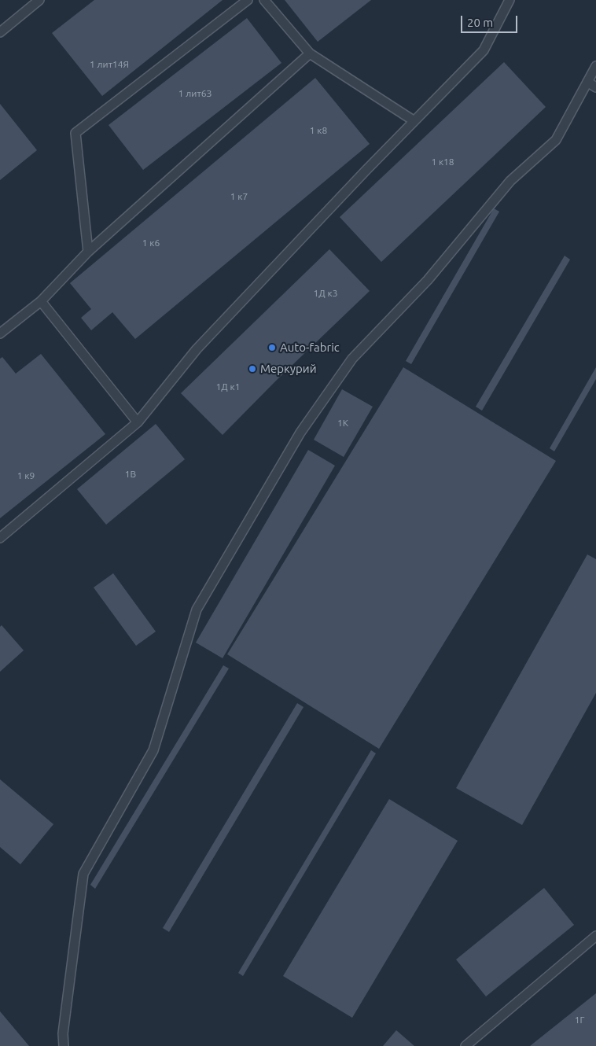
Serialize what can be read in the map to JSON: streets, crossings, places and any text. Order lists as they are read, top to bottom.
{
  "places": ["Auto-fabric", "Меркурий"],
  "house_numbers": [
    "1 лит14Я",
    "1 лит6З",
    "1 к8",
    "1 к18",
    "1 к7",
    "1 к6",
    "1Д к3",
    "1Д к1",
    "1К",
    "1В",
    "1 к9",
    "1Г"
  ],
  "scale_bar": "20 m"
}
